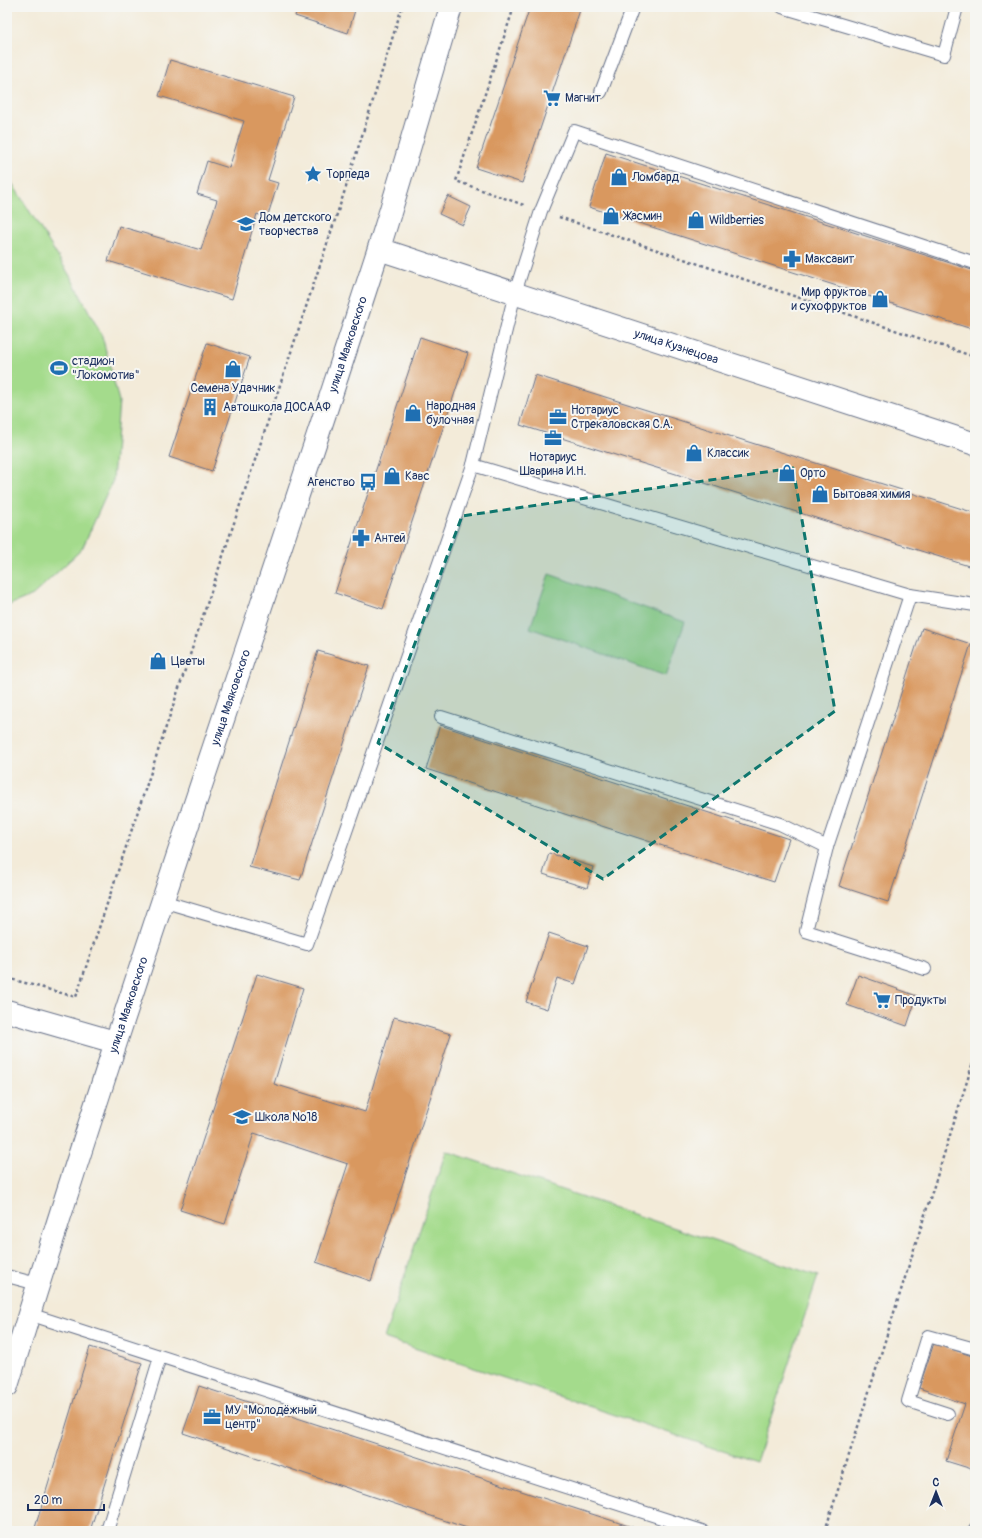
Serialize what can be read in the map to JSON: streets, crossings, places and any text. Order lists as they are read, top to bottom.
{
  "streets": {
    "street": ["улица Маяковского", "улица Кузнецова"]
  },
  "crossings": [
    ["улица Маяковского", "улица Кузнецова"]
  ],
  "places": {
    "supermarket": ["Магнит", "Продукты"],
    "place": ["Торпеда"],
    "shop": [
      "Ломбард",
      "Жасмин",
      "Wildberries",
      "Мир фруктов и сухофруктов",
      "Семена Удачник",
      "Народная булочная",
      "Классик",
      "Орто",
      "Кавс",
      "Бытовая химия",
      "Цветы"
    ],
    "school or university": ["Дом детского творчества", "Школа №18"],
    "pharmacy": ["Максавит", "Антей"],
    "sports": ["стадион \"Локомотив\""],
    "building": ["Автошкола ДОСААФ"],
    "office": ["Нотариус Стрекаловская С.А.", "Нотариус Шаврина И.Н.", "МУ \"Молодёжный центр\""],
    "bus stop": ["Агенство"]
  },
  "scale_bar": "20 m",
  "north": "top"
}
